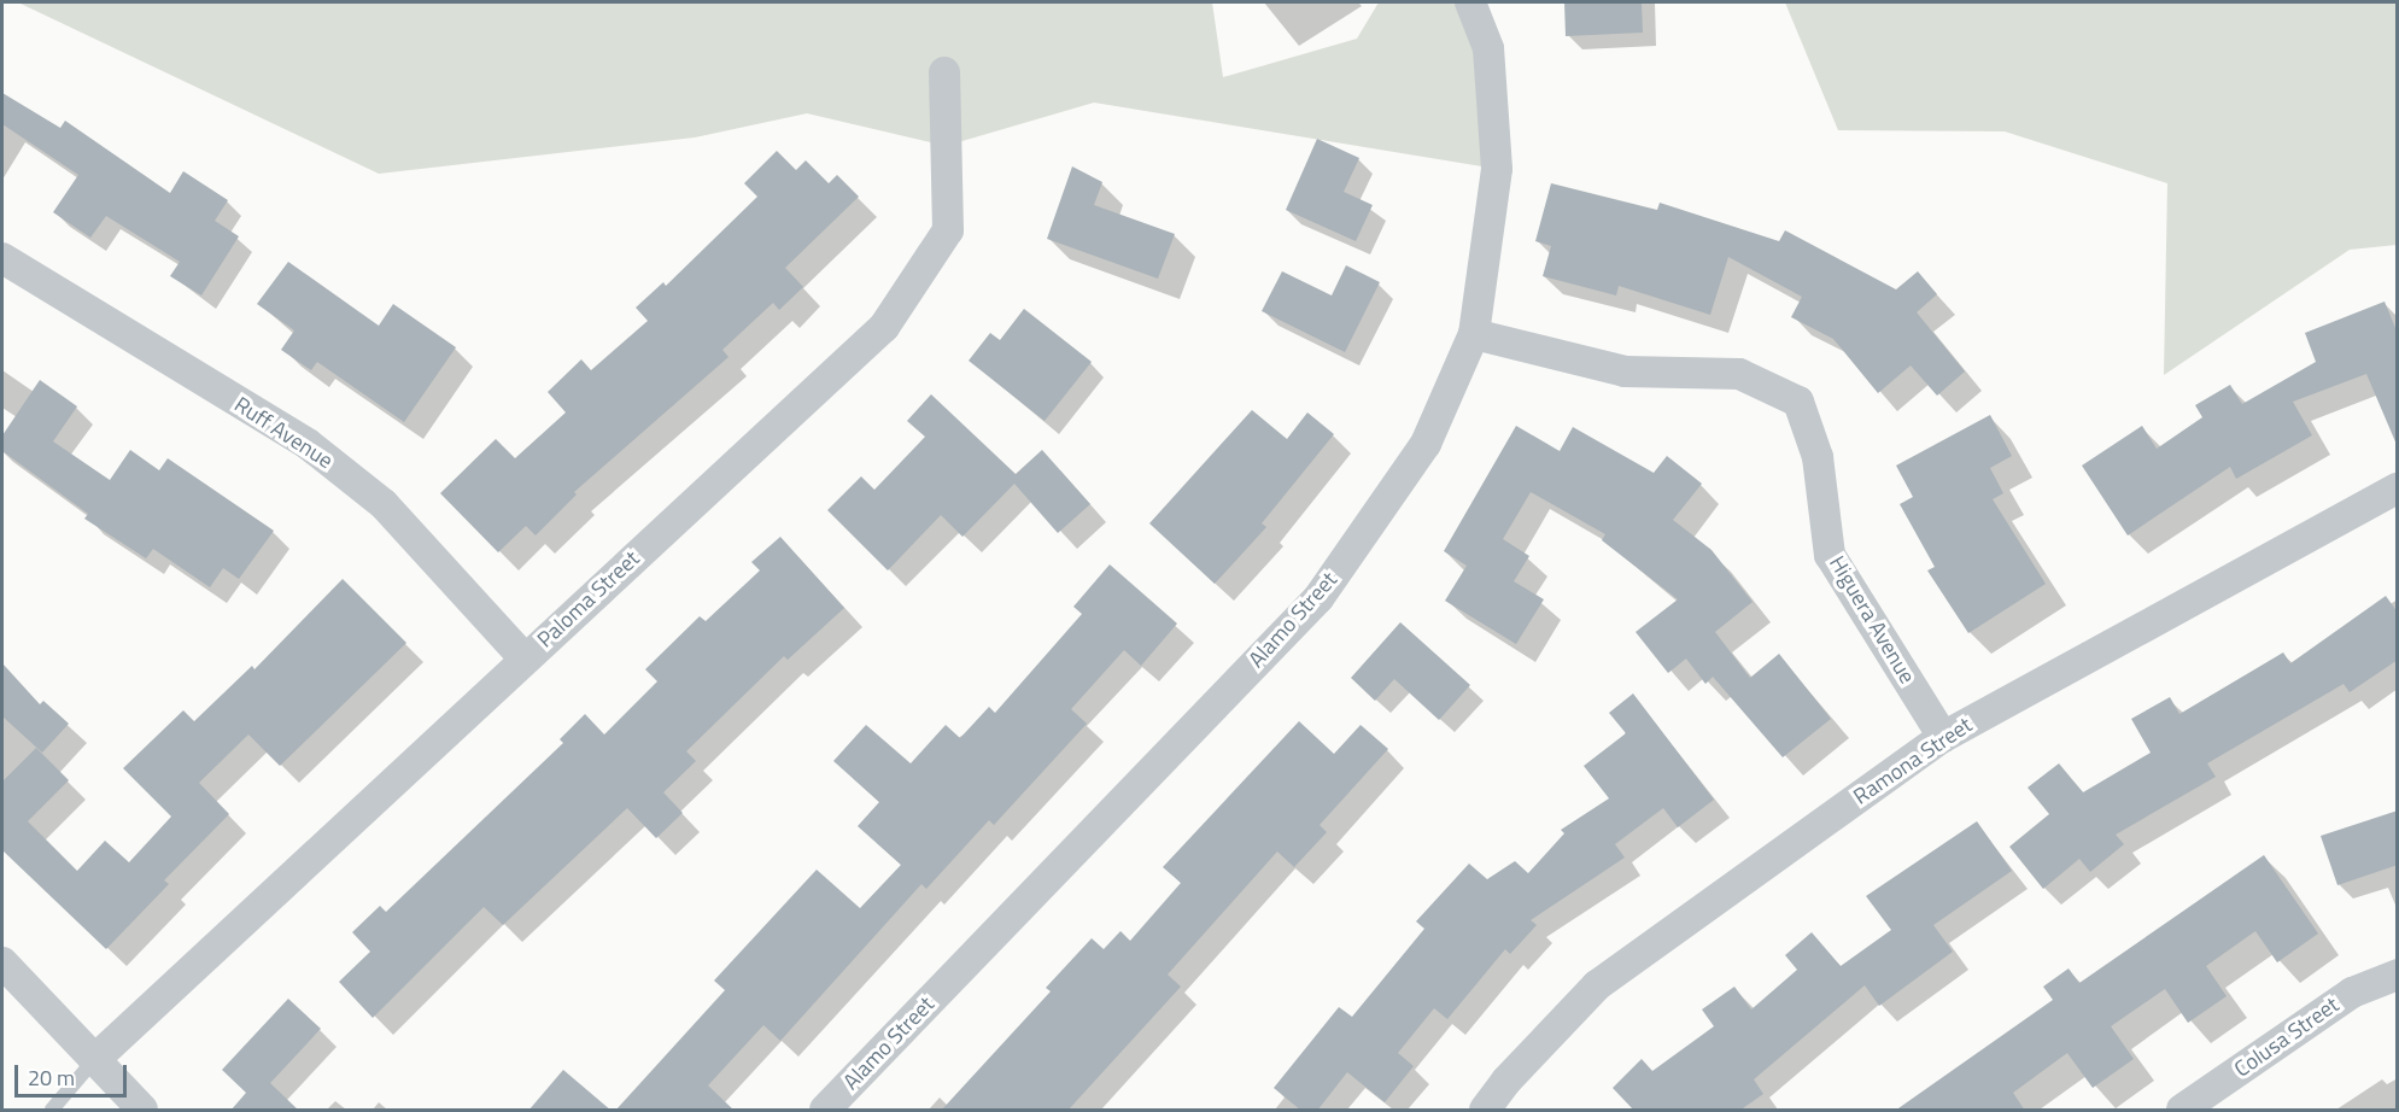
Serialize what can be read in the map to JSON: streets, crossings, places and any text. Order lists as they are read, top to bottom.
{
  "streets": {
    "street": [
      "Ruff Avenue",
      "Paloma Street",
      "Alamo Street",
      "Higuera Avenue",
      "Ramona Street",
      "Colusa Street"
    ]
  },
  "crossings": [
    ["Ruff Avenue", "Paloma Street"],
    ["Alamo Street", "Higuera Avenue"],
    ["Higuera Avenue", "Ramona Street"]
  ],
  "scale_bar": "20 m"
}
